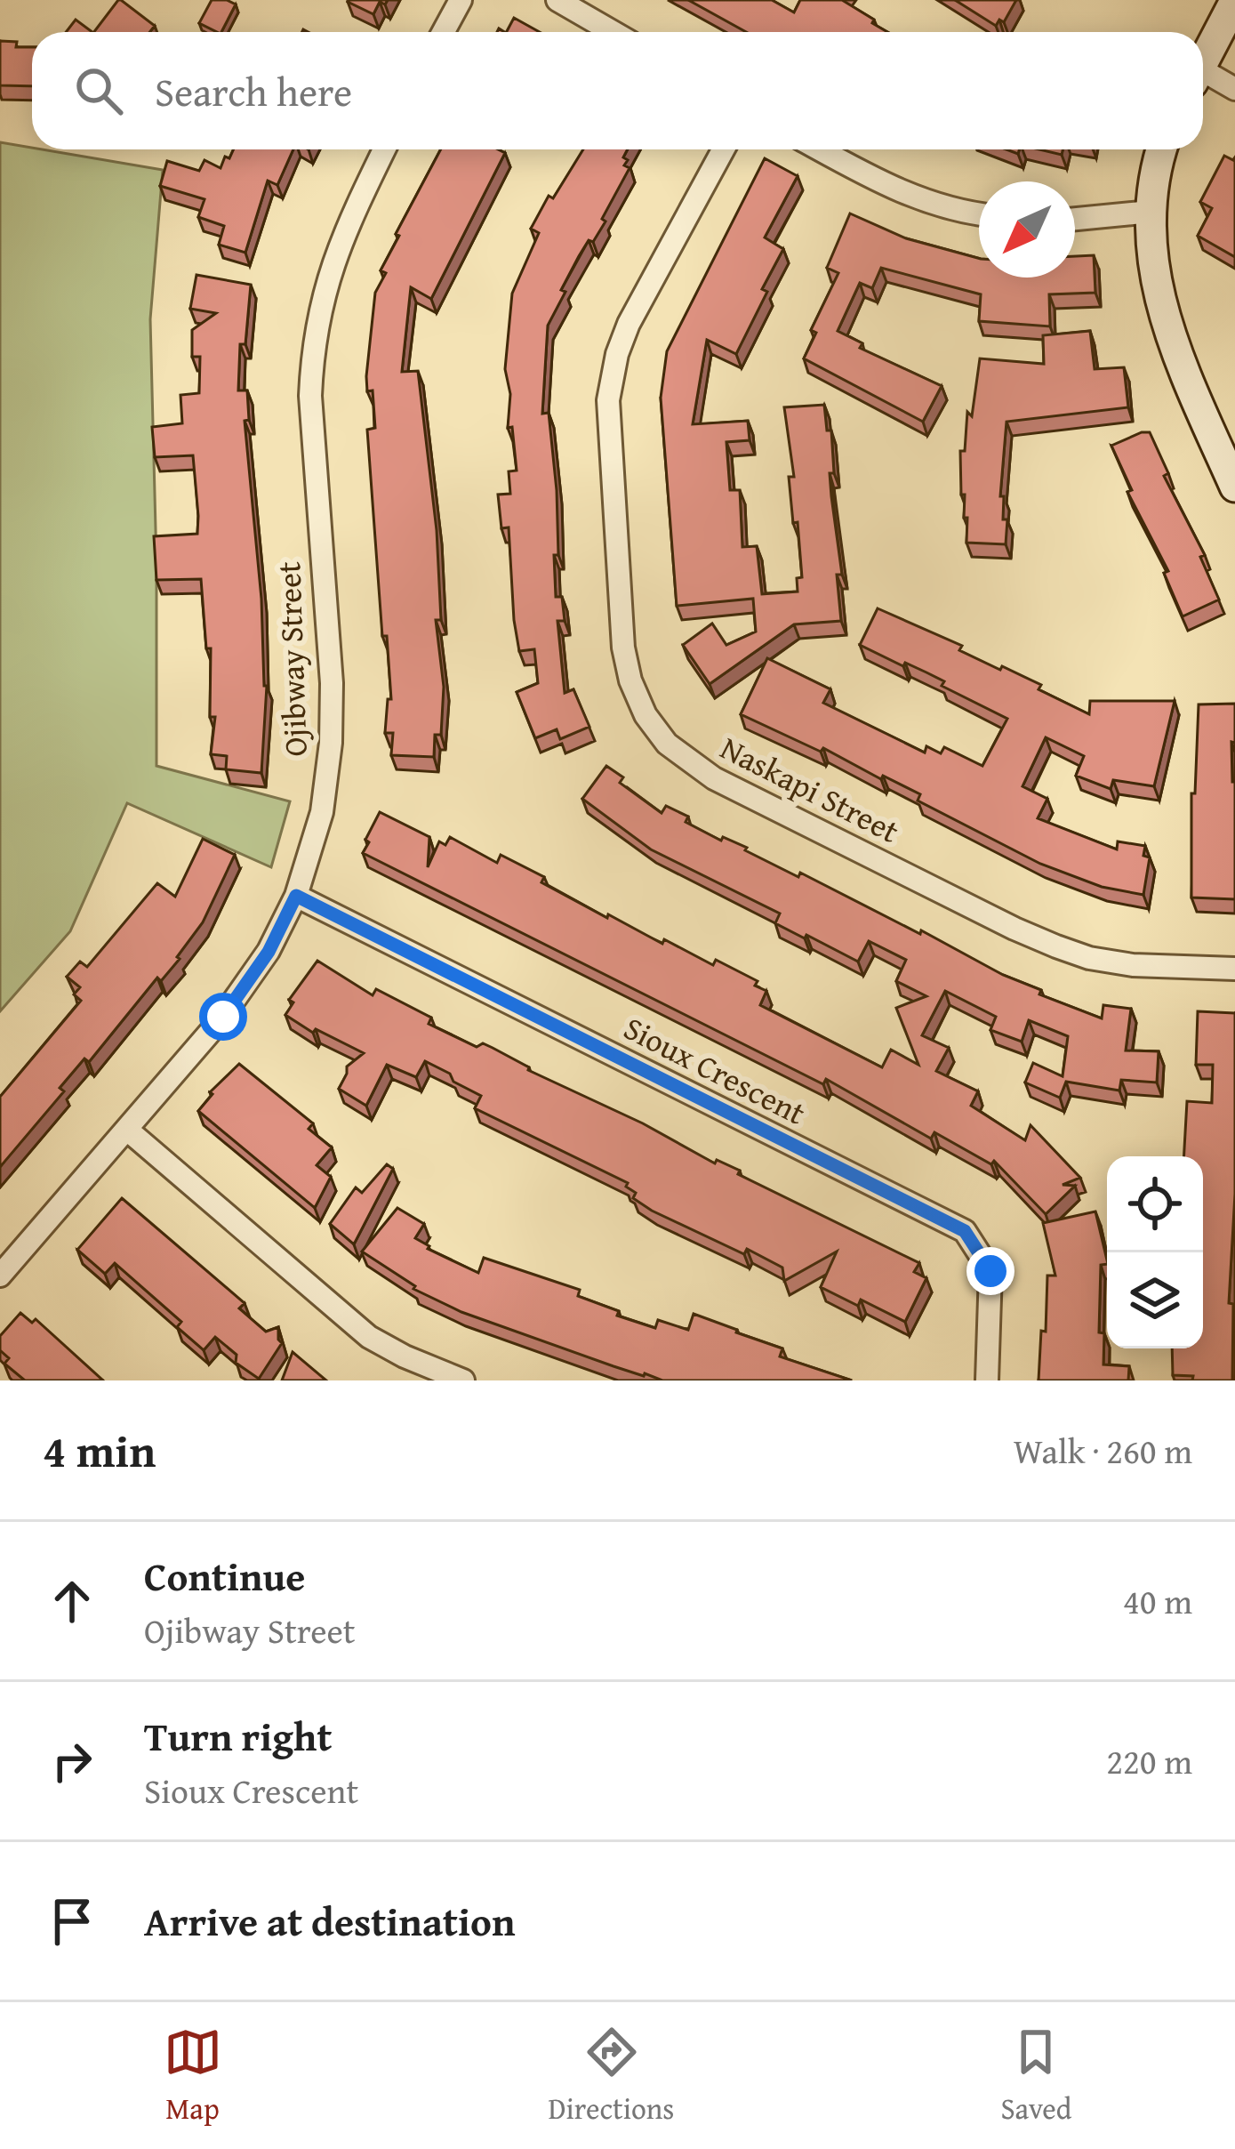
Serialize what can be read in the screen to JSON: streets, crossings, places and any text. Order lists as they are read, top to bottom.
{
  "streets": {
    "street": ["Ojibway Street", "Naskapi Street", "Sioux Crescent"]
  },
  "crossings": [
    ["Ojibway Street", "Sioux Crescent"]
  ],
  "north": "bottom left",
  "page": {
    "search": "Search here",
    "heading": ["4 min", "Walk · 260 m"],
    "list": [
      ["Continue", "Ojibway Street", "40 m"],
      ["Turn right", "Sioux Crescent", "220 m"],
      "Arrive at destination"
    ],
    "nav": ["Map", "Directions", "Saved"]
  }
}
